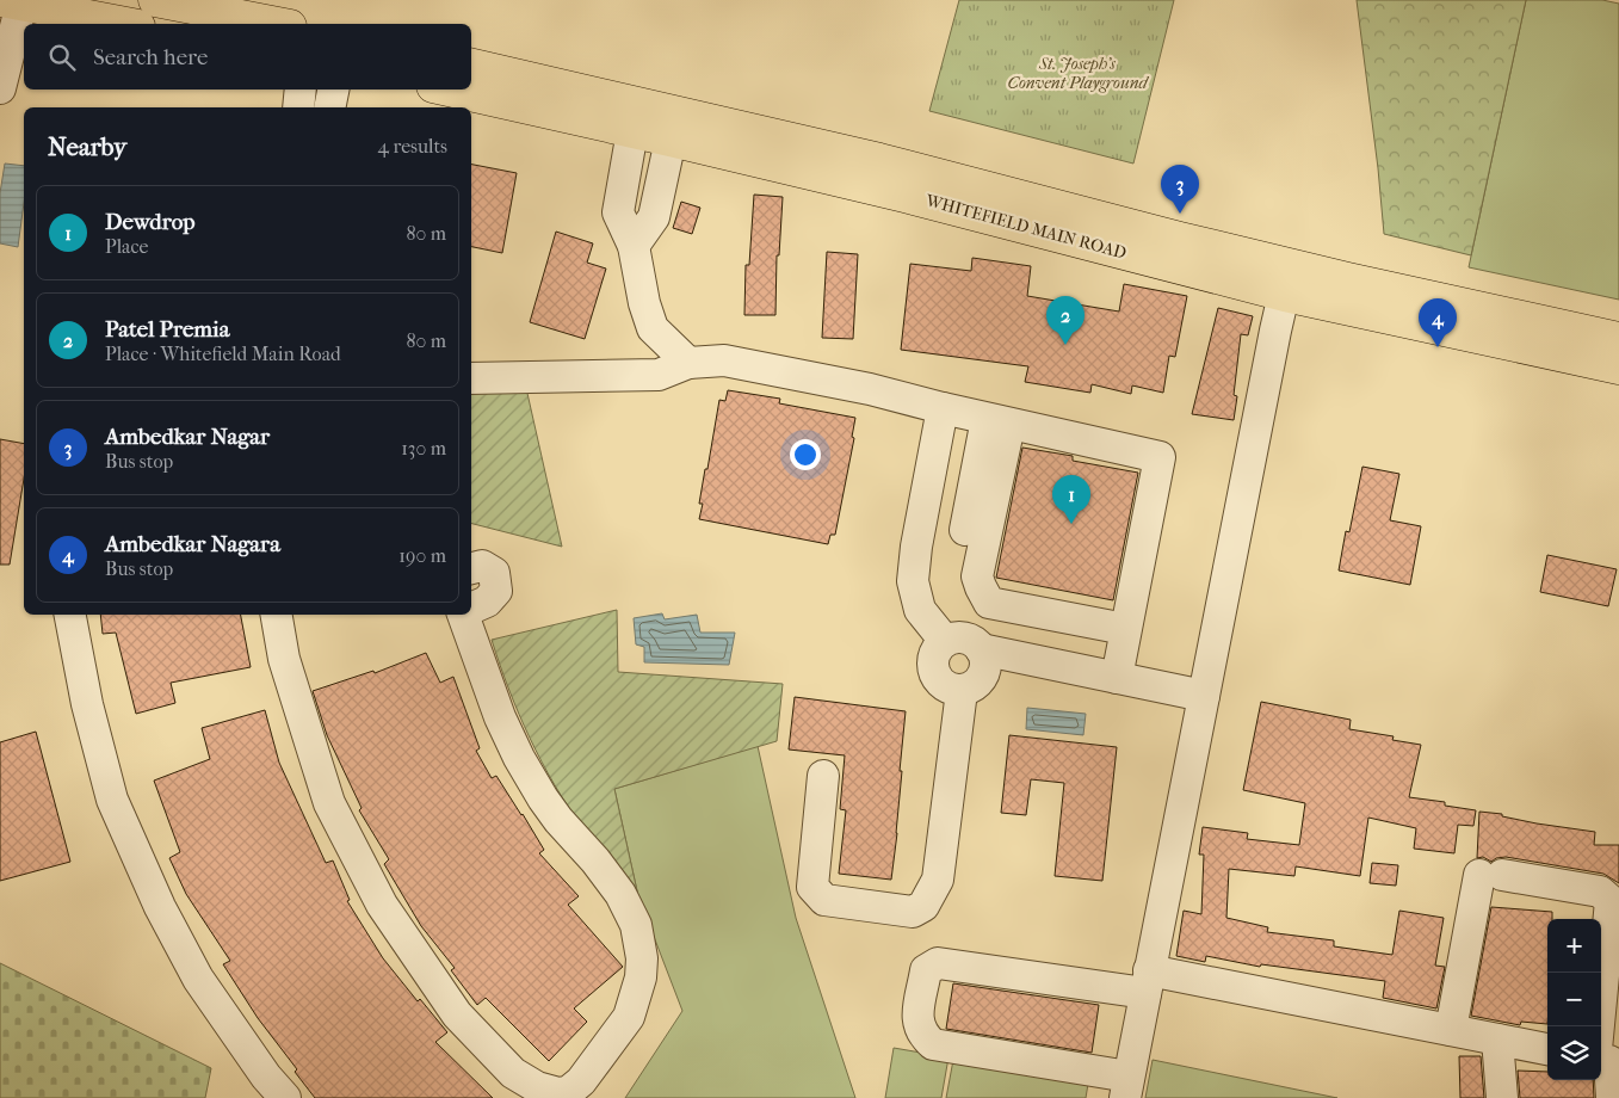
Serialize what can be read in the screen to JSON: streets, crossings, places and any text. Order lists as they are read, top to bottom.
{
  "streets": {
    "main road": ["WHITEFIELD MAIN ROAD"]
  },
  "parks": ["St. Joseph's Convent Playground"],
  "page": {
    "search": "Search here",
    "heading": ["Nearby", "4 results"],
    "pins": [
      "3",
      "2",
      "4",
      "1"
    ],
    "list": [
      {
        "mark": "1",
        "name": "Dewdrop",
        "note": "Place",
        "value": "80 m"
      },
      {
        "mark": "2",
        "name": "Patel Premia",
        "note": "Place · Whitefield Main Road",
        "value": "80 m"
      },
      {
        "mark": "3",
        "name": "Ambedkar Nagar",
        "note": "Bus stop",
        "value": "130 m"
      },
      {
        "mark": "4",
        "name": "Ambedkar Nagara",
        "note": "Bus stop",
        "value": "190 m"
      }
    ],
    "map_buttons": ["+", "−"]
  }
}
